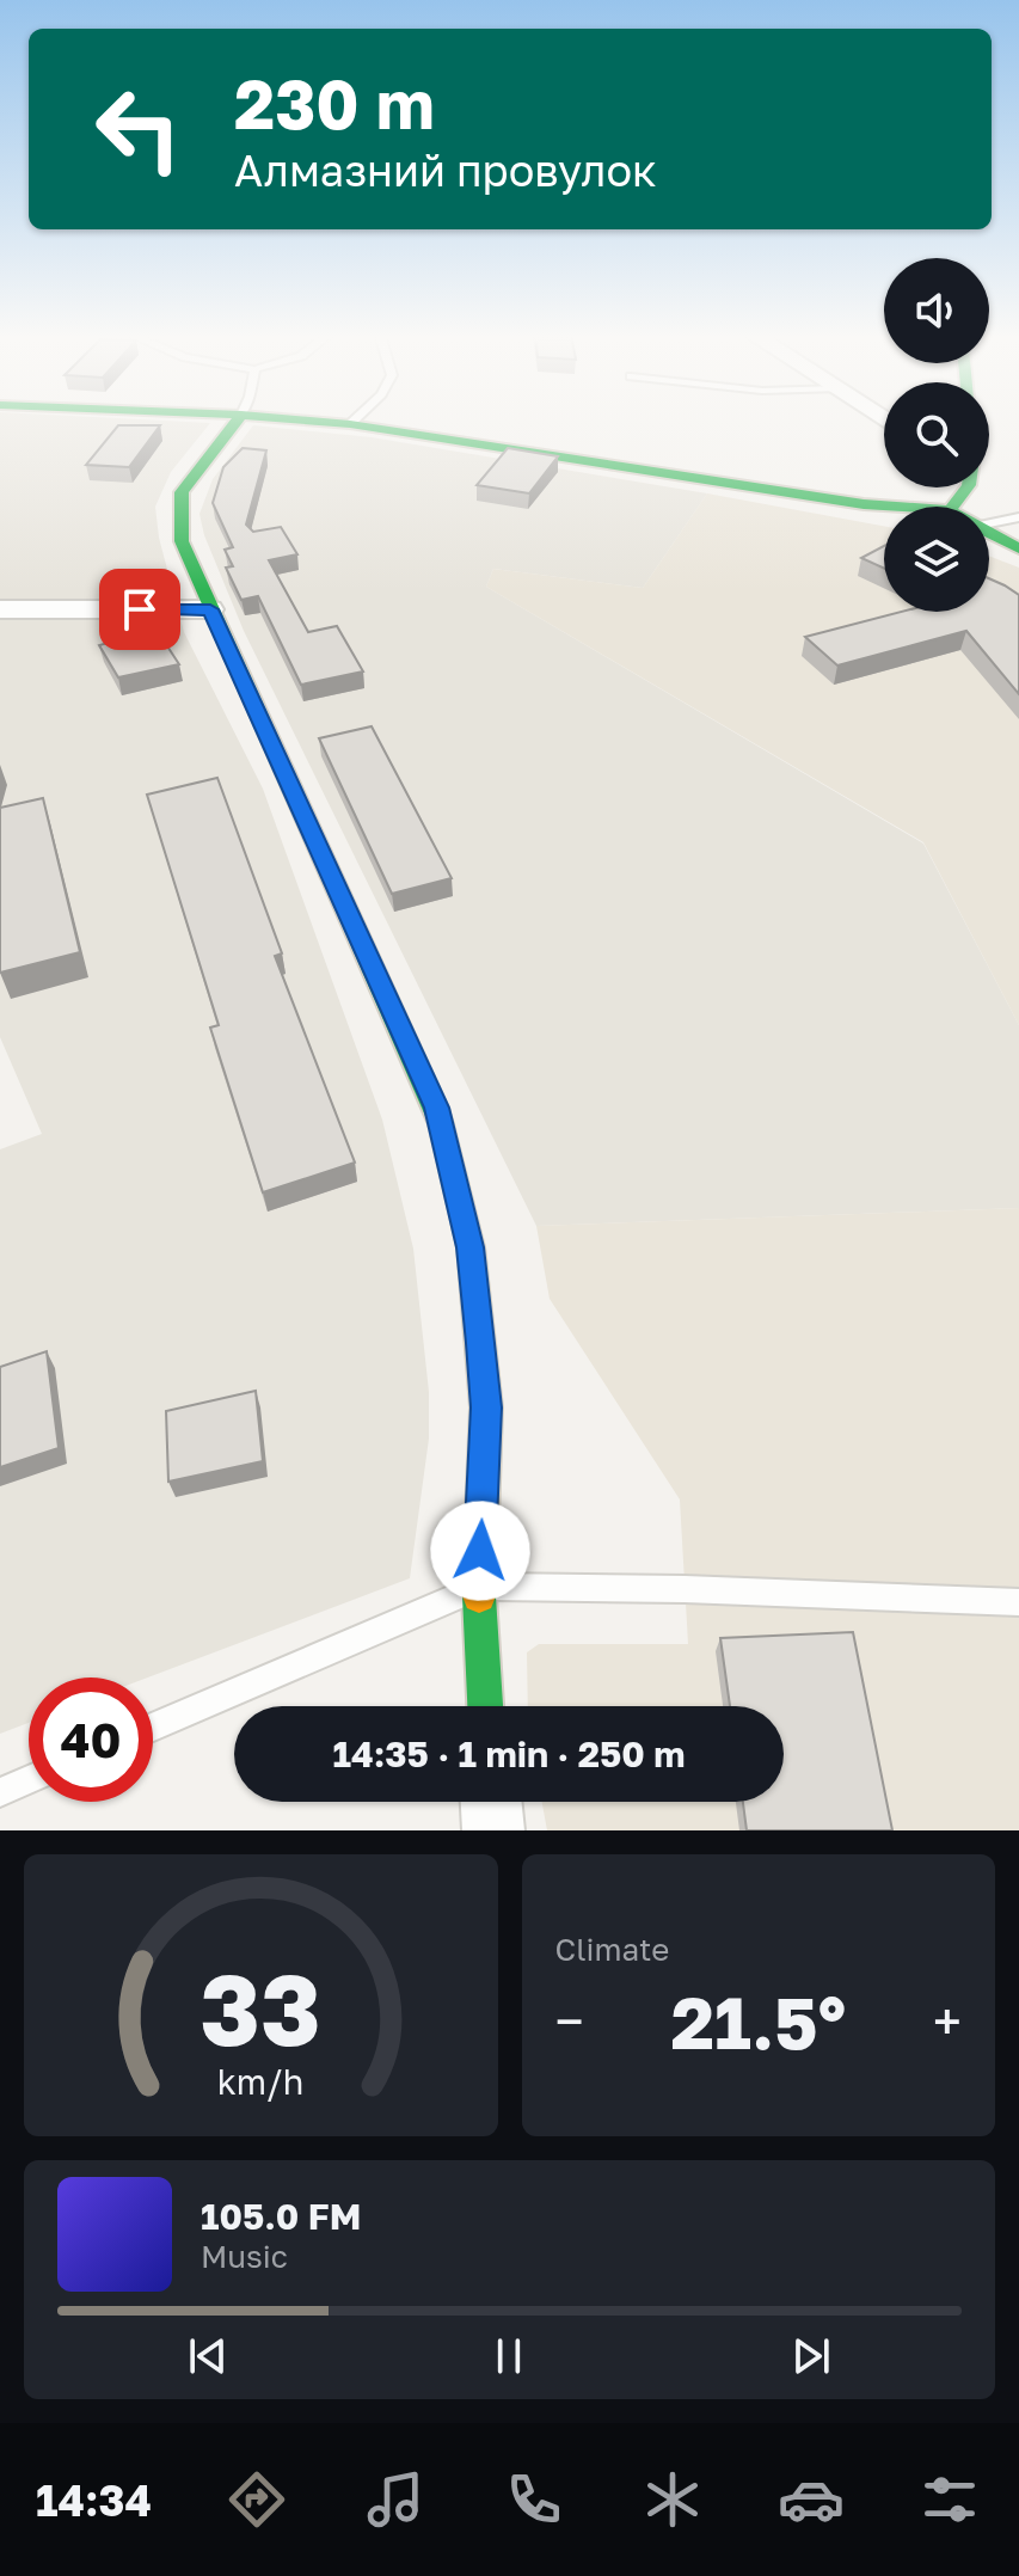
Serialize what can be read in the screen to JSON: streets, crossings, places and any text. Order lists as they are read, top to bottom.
{
  "page": {
    "turn": ["230 m", "Алмазний провулок"],
    "limit": "40",
    "trip": "14:35 · 1 min · 250 m",
    "tile": "Climate",
    "heat": ["−", "21.5°", "+"],
    "song": ["105.0 FM", "Music"],
    "tabs": "14:34",
    "gauge": ["33", "km/h"]
  }
}
